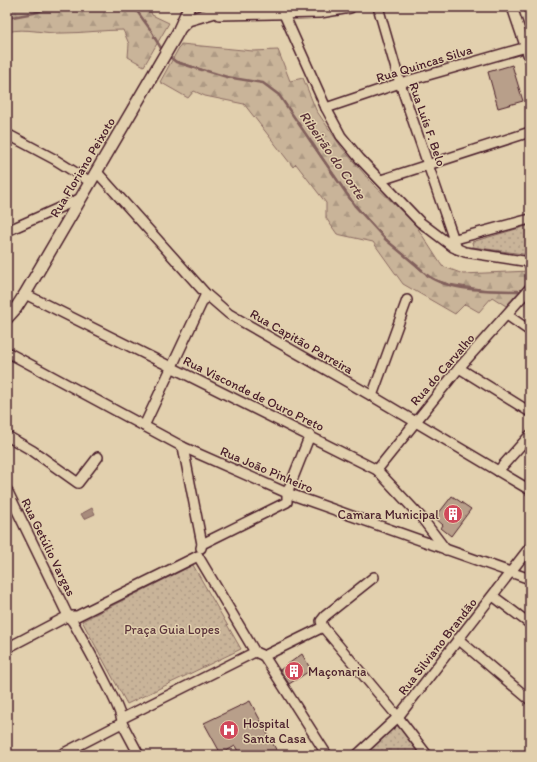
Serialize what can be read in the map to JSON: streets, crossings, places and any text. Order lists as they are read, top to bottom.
{
  "streets": {
    "main road": ["Rua Floriano Peixoto"],
    "street": [
      "Rua Quincas Silva",
      "Rua Luís F. Belo",
      "Rua Capitão Parreira",
      "Rua do Carvalho",
      "Rua Visconde de Ouro Preto",
      "Rua João Pinheiro",
      "Rua Getúlio Vargas",
      "Rua Silviano Brandão"
    ]
  },
  "crossings": [
    ["Rua Quincas Silva", "Rua Luís F. Belo"],
    ["Rua Floriano Peixoto", "Rua Capitão Parreira"],
    ["Rua Floriano Peixoto", "Rua Visconde de Ouro Preto"],
    ["Rua Capitão Parreira", "Rua do Carvalho"],
    ["Rua do Carvalho", "Rua Visconde de Ouro Preto"],
    ["Rua Visconde de Ouro Preto", "Rua João Pinheiro"],
    ["Rua João Pinheiro", "Rua Silviano Brandão"]
  ],
  "water": ["Ribeirão do Corte"],
  "parks": ["Praça Guia Lopes"],
  "places": {
    "building": ["Camara Municipal", "Maçonaria"],
    "hospital": ["Hospital Santa Casa"]
  }
}
